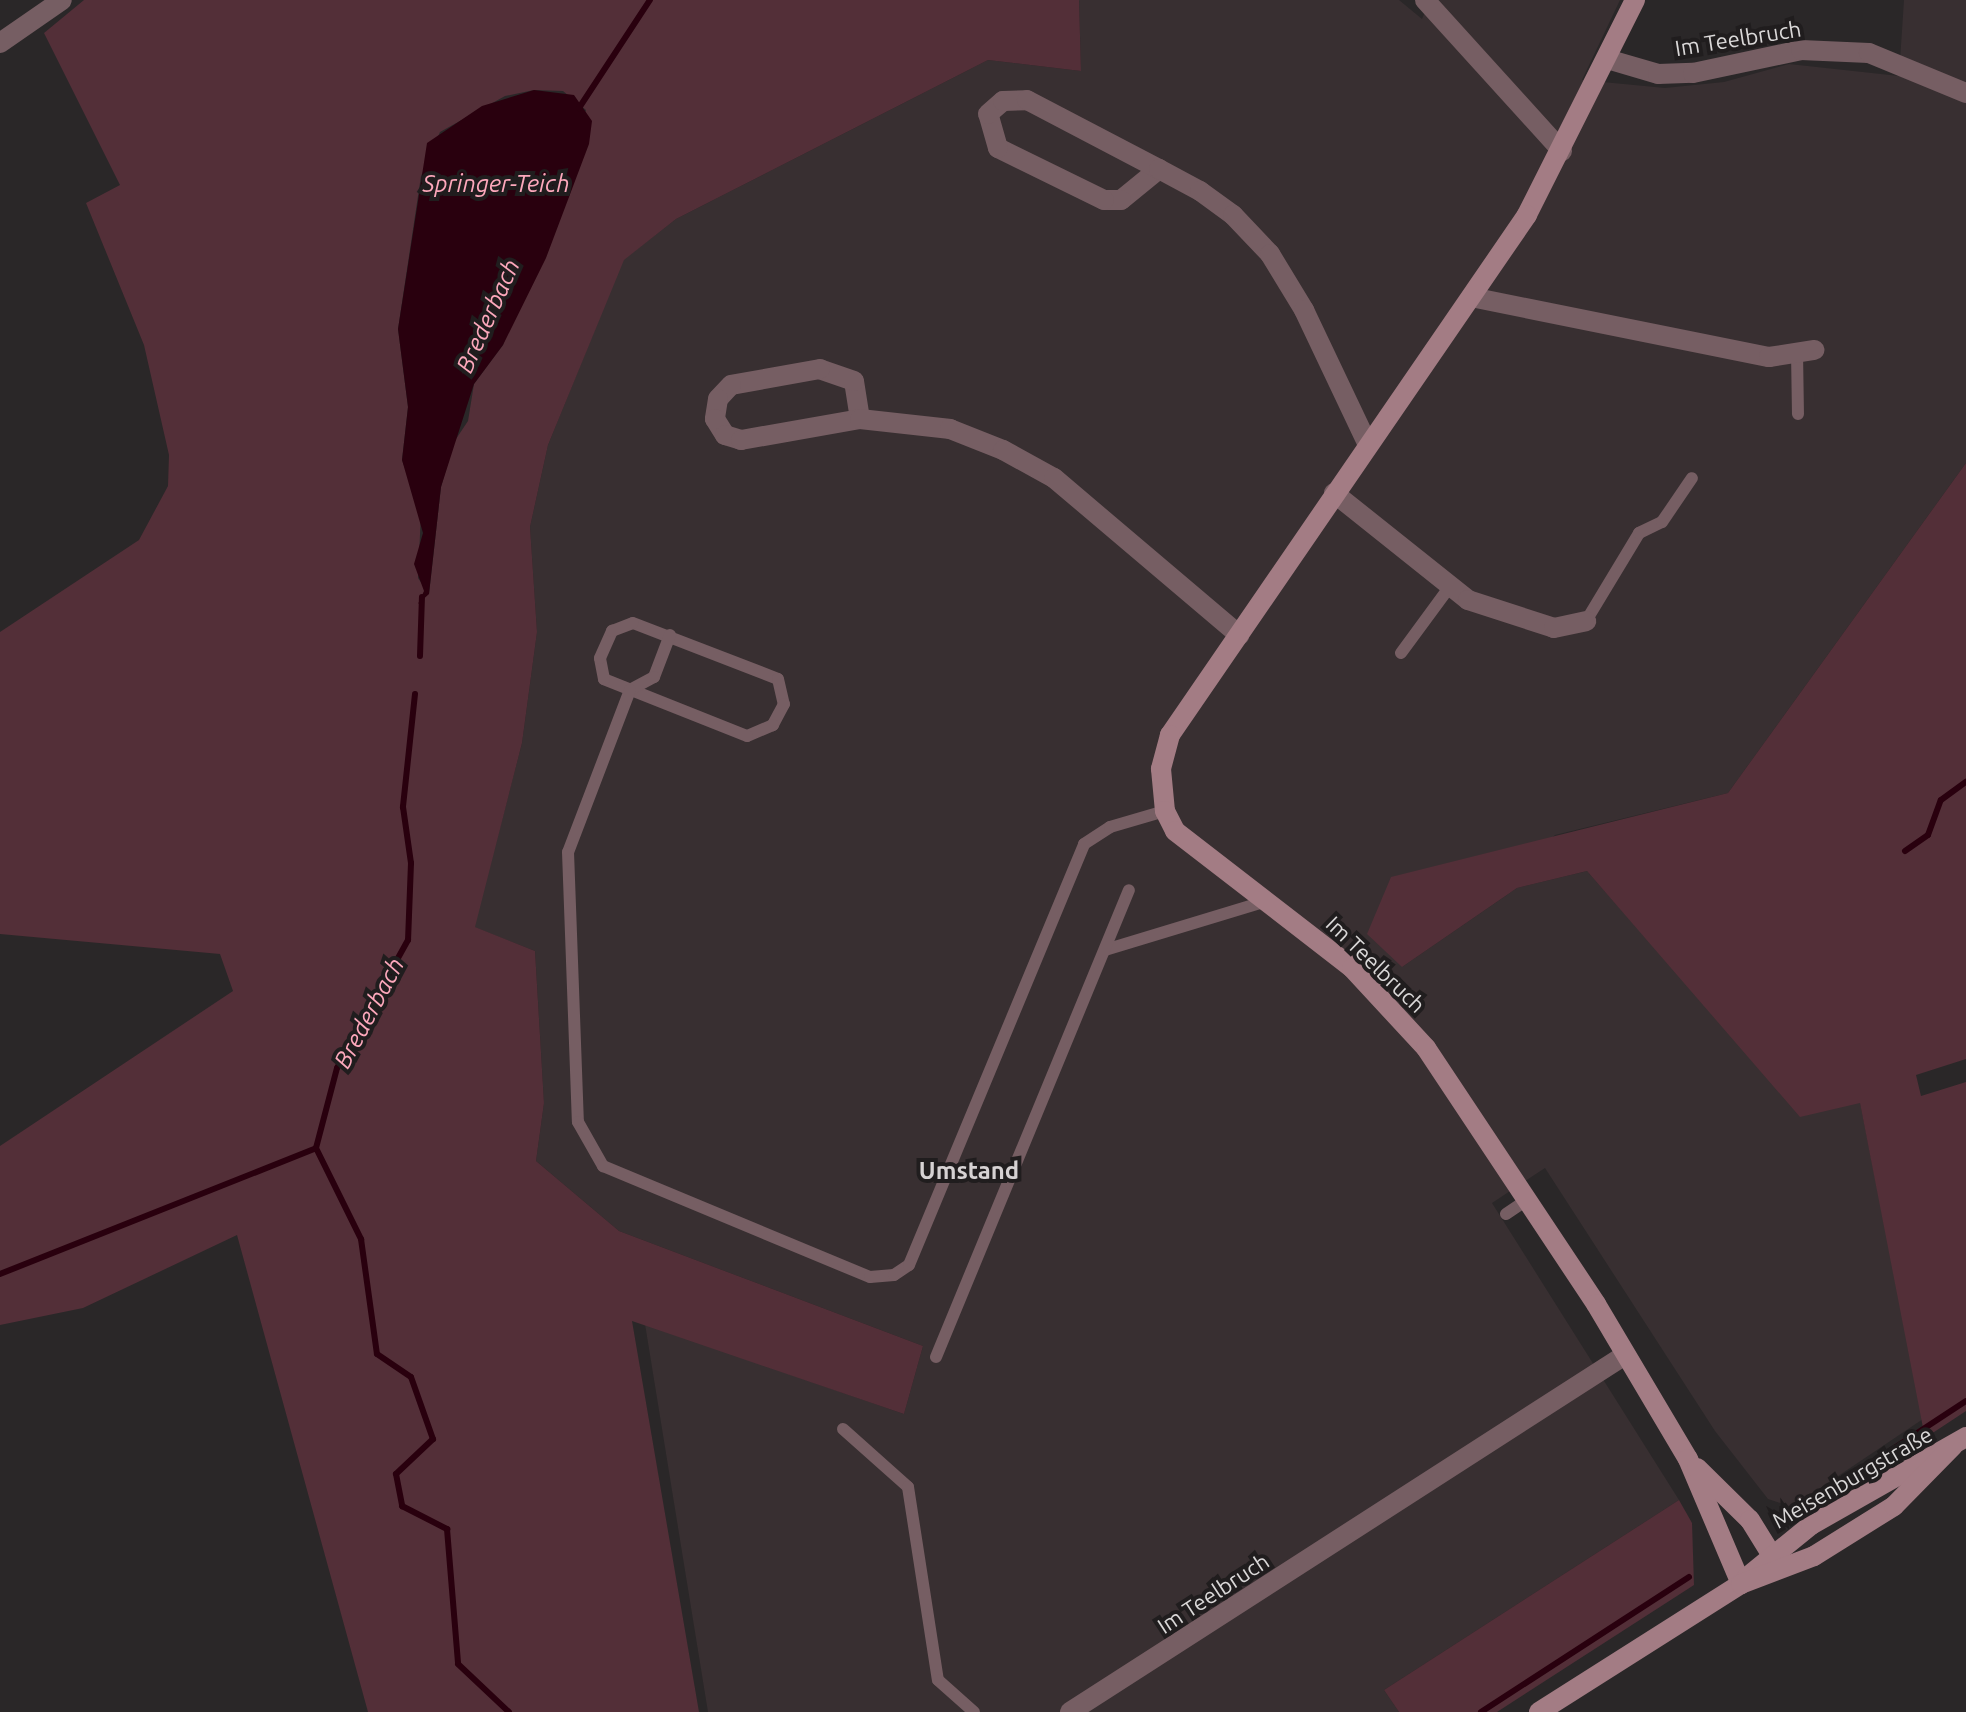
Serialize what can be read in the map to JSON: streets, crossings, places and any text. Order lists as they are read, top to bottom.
{
  "streets": {
    "street": ["Im Teelbruch", "Meisenburgstraße"]
  },
  "crossings": [
    ["Im Teelbruch", "Meisenburgstraße"]
  ],
  "districts": ["Umstand"],
  "water": ["Springer-Teich", "Brederbach"]
}
